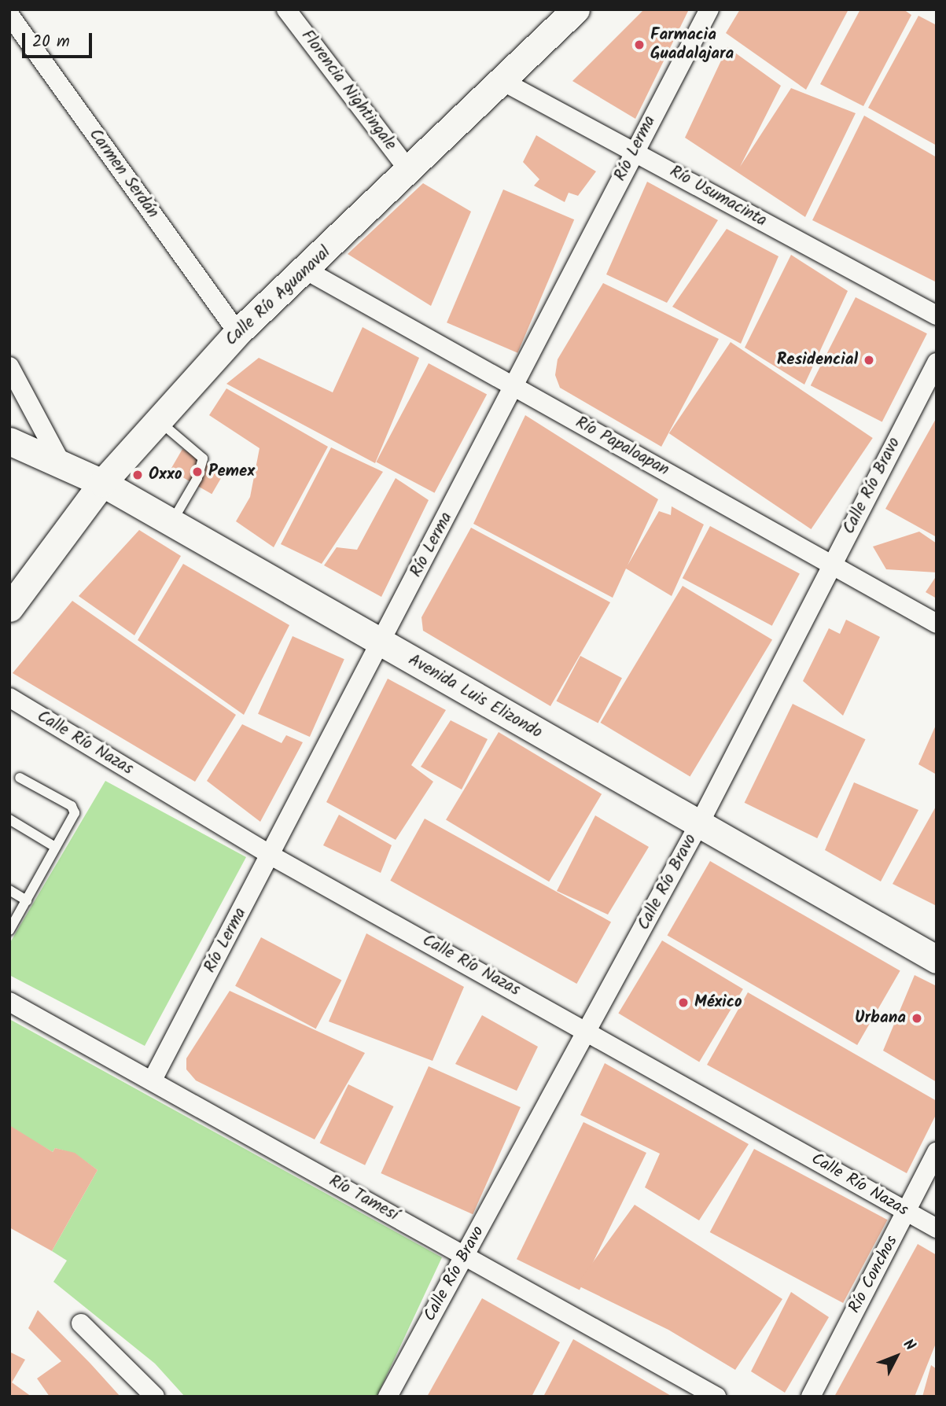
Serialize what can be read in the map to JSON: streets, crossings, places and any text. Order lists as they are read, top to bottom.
{
  "streets": {
    "street": [
      "Florencia Nightingale",
      "Río Lerma",
      "Carmen Serdán",
      "Río Usumacinta",
      "Calle Río Aguanaval",
      "Río Papaloapan",
      "Calle Río Bravo",
      "Avenida Luis Elizondo",
      "Calle Río Nazas",
      "Río Tamesí",
      "Río Conchos"
    ]
  },
  "crossings": [
    ["Florencia Nightingale", "Calle Río Aguanaval"],
    ["Río Lerma", "Río Usumacinta"],
    ["Río Lerma", "Río Papaloapan"],
    ["Río Lerma", "Avenida Luis Elizondo"],
    ["Río Lerma", "Calle Río Nazas"],
    ["Río Lerma", "Río Tamesí"],
    ["Carmen Serdán", "Calle Río Aguanaval"],
    ["Río Usumacinta", "Calle Río Aguanaval"],
    ["Calle Río Aguanaval", "Río Papaloapan"],
    ["Calle Río Aguanaval", "Avenida Luis Elizondo"],
    ["Río Papaloapan", "Calle Río Bravo"],
    ["Calle Río Bravo", "Avenida Luis Elizondo"],
    ["Calle Río Bravo", "Calle Río Nazas"],
    ["Calle Río Bravo", "Río Tamesí"],
    ["Calle Río Nazas", "Río Conchos"]
  ],
  "places": [
    "Farmacia Guadalajara",
    "Residencial",
    "Pemex",
    "Oxxo",
    "México",
    "Urbana"
  ],
  "scale_bar": "20 m",
  "north": "top right"
}
